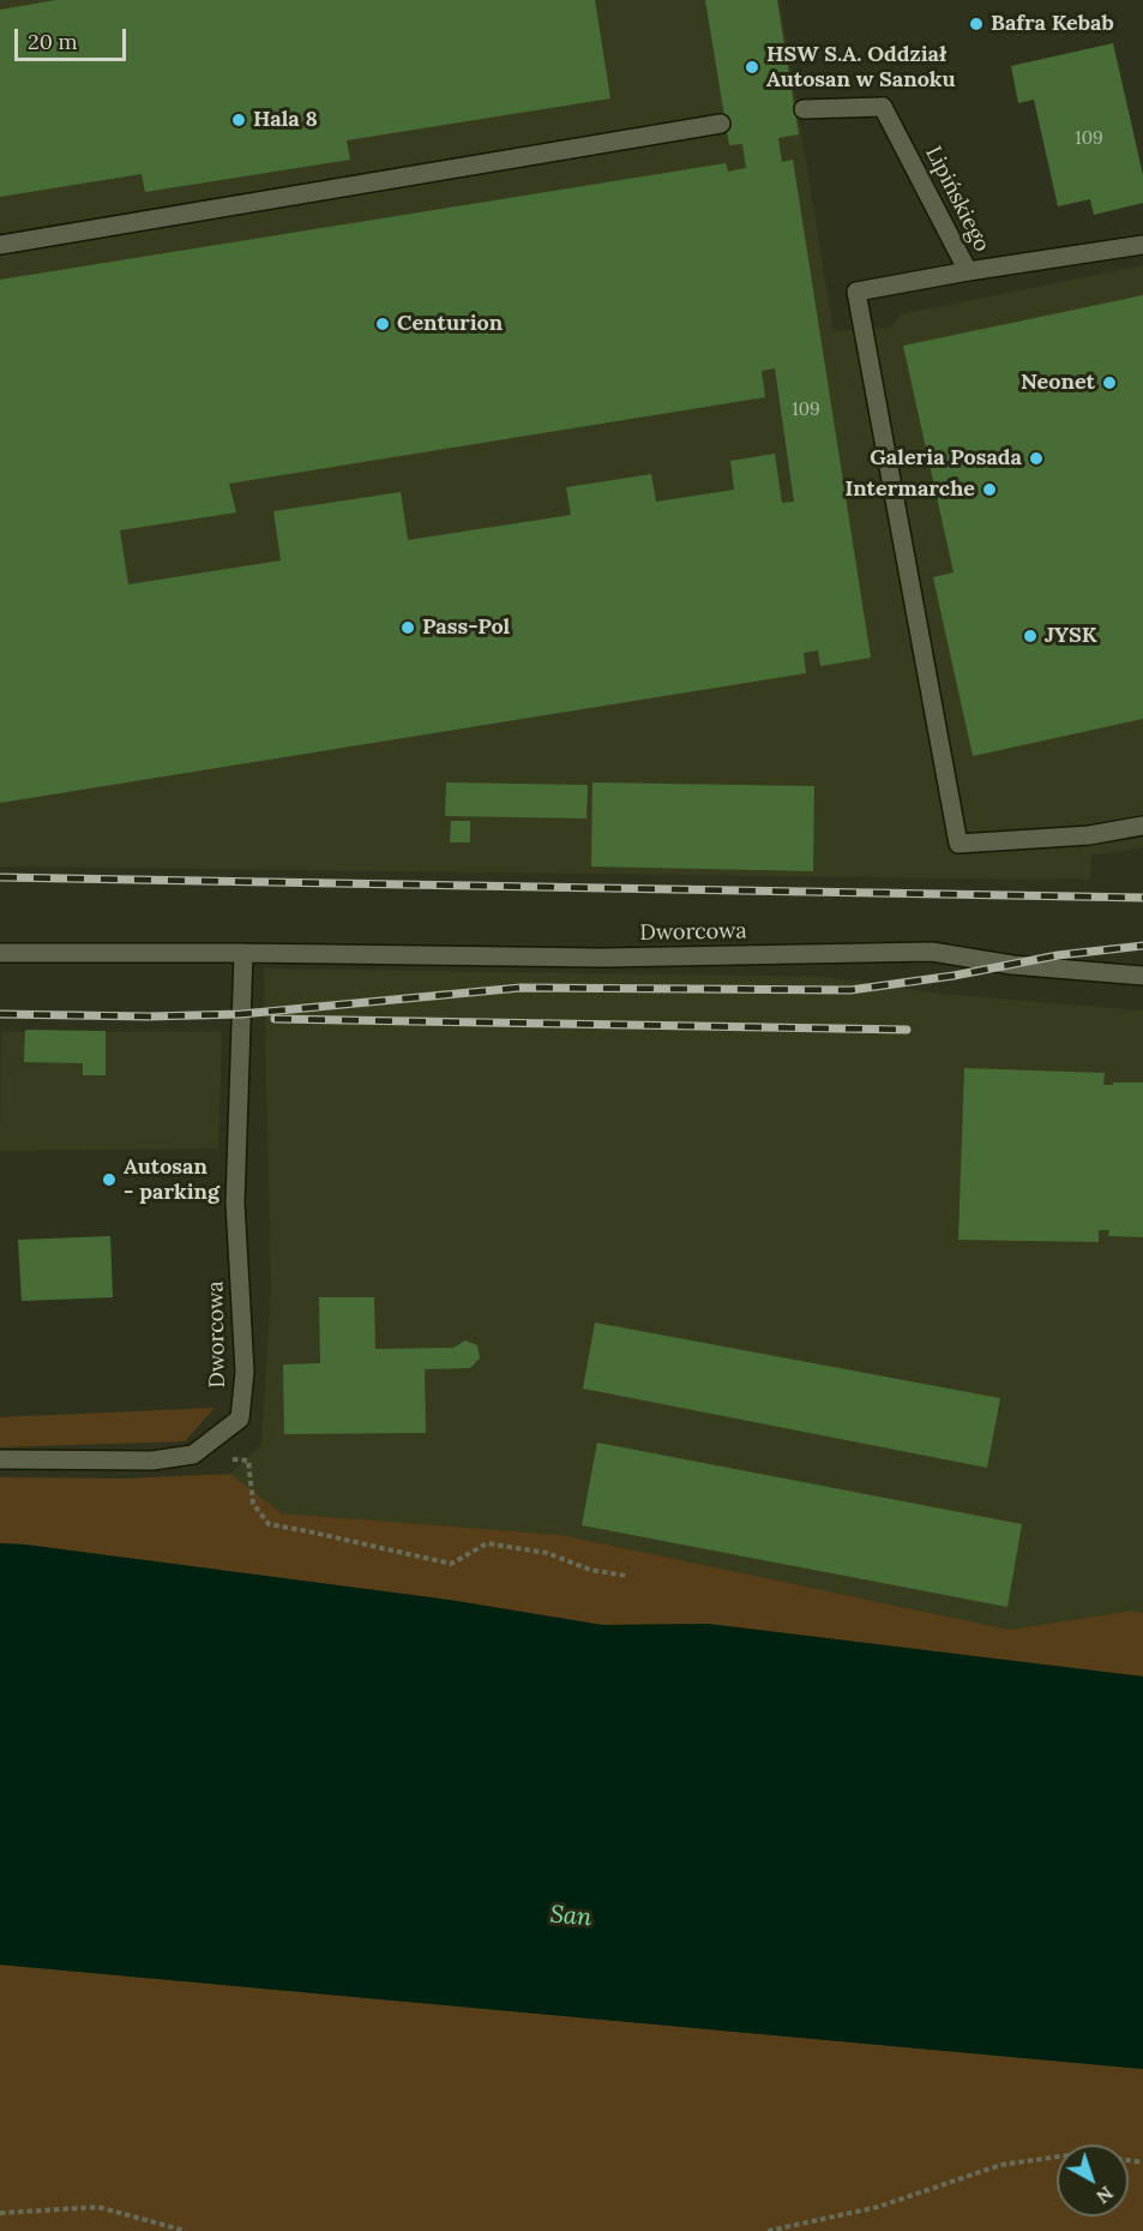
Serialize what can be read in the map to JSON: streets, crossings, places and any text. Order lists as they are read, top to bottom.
{
  "streets": {
    "street": ["Lipińskiego", "Dworcowa"]
  },
  "water": ["San"],
  "places": [
    "Bafra Kebab",
    "HSW S.A. Oddział Autosan w Sanoku",
    "Hala 8",
    "Centurion",
    "Neonet",
    "Galeria Posada",
    "Intermarche",
    "Pass-Pol",
    "JYSK",
    "Autosan - parking"
  ],
  "house_numbers": ["109", "109"],
  "scale_bar": "20 m",
  "north": "bottom right"
}
